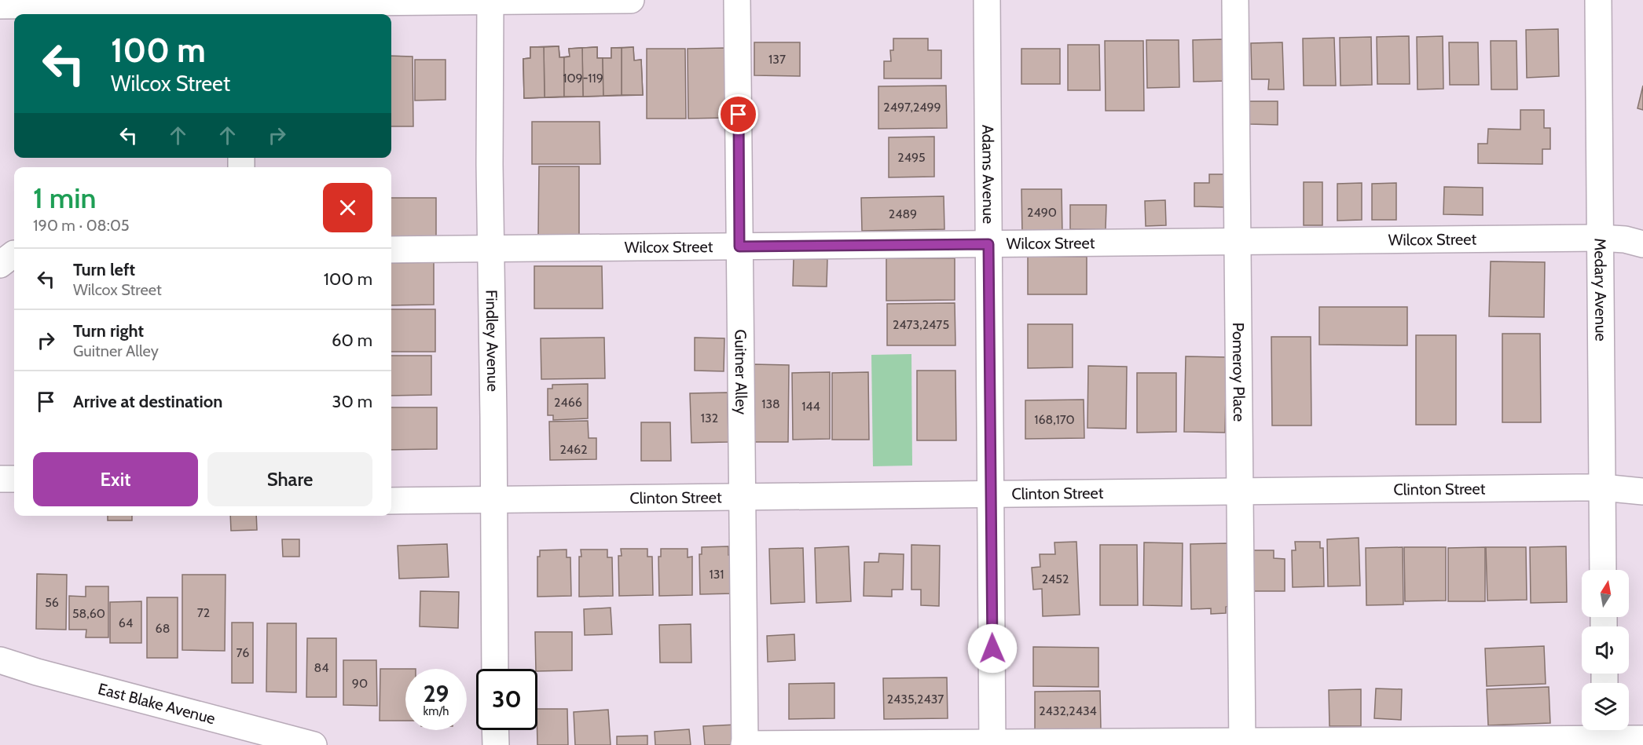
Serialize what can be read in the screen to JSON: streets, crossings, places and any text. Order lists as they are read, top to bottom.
{
  "streets": {
    "street": [
      "Adams Avenue",
      "Wilcox Street",
      "Medary Avenue",
      "Findley Avenue",
      "Guitner Alley",
      "Pomeroy Place",
      "Clinton Street",
      "East Blake Avenue"
    ]
  },
  "crossings": [
    ["Adams Avenue", "Wilcox Street"],
    ["Adams Avenue", "Clinton Street"],
    ["Wilcox Street", "Medary Avenue"],
    ["Wilcox Street", "Findley Avenue"],
    ["Wilcox Street", "Guitner Alley"],
    ["Wilcox Street", "Pomeroy Place"],
    ["Medary Avenue", "Clinton Street"],
    ["Findley Avenue", "Clinton Street"],
    ["Guitner Alley", "Clinton Street"],
    ["Pomeroy Place", "Clinton Street"]
  ],
  "house_numbers": [
    "137",
    "109-119",
    "2497,2499",
    "2495",
    "2490",
    "2489",
    "2473,2475",
    "2466",
    "138",
    "144",
    "132",
    "168,170",
    "2462",
    "131",
    "2452",
    "56",
    "72",
    "58,60",
    "64",
    "68",
    "76",
    "84",
    "90",
    "2435,2437",
    "2432,2434"
  ],
  "north": "top",
  "page": {
    "turn": ["100 m", "Wilcox Street"],
    "heading": ["1 min", "190 m · 08:05"],
    "list": [
      {
        "name": "Turn left",
        "note": "Wilcox Street",
        "value": "100 m"
      },
      {
        "name": "Turn right",
        "note": "Guitner Alley",
        "value": "60 m"
      },
      {
        "name": "Arrive at destination",
        "value": "30 m"
      }
    ],
    "buttons": ["Exit", "Share"],
    "speed": "29 km/h",
    "limit": "30"
  }
}
